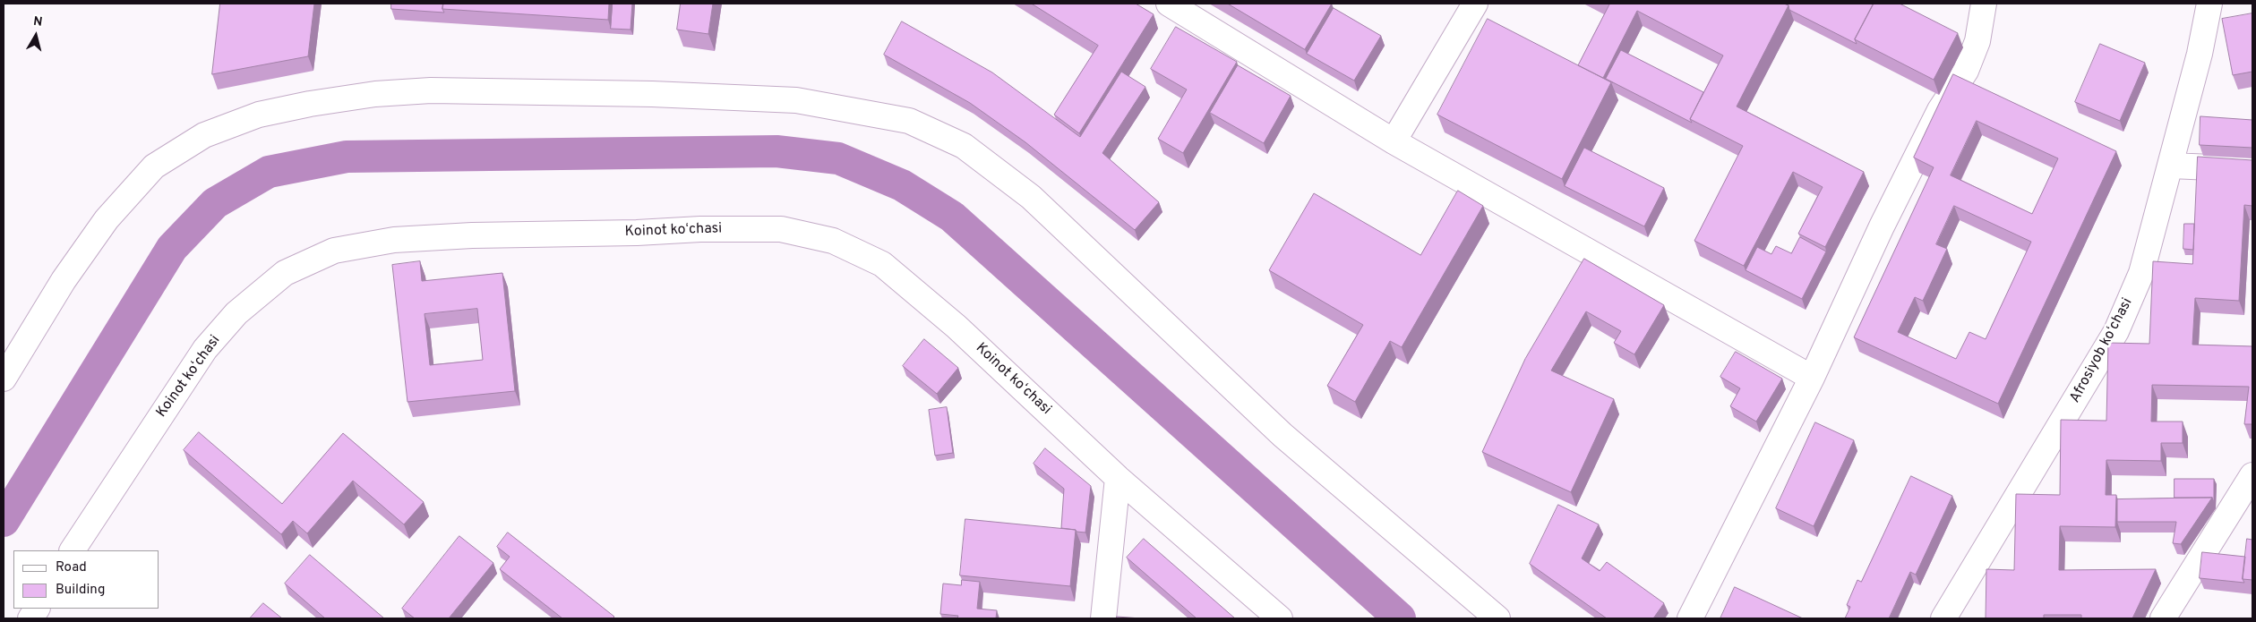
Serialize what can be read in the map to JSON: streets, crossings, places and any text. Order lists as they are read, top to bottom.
{
  "streets": {
    "street": ["Koinot koʻchasi", "Afrosiyob koʻchasi"]
  },
  "legend": ["Road", "Building"],
  "north": "top"
}
